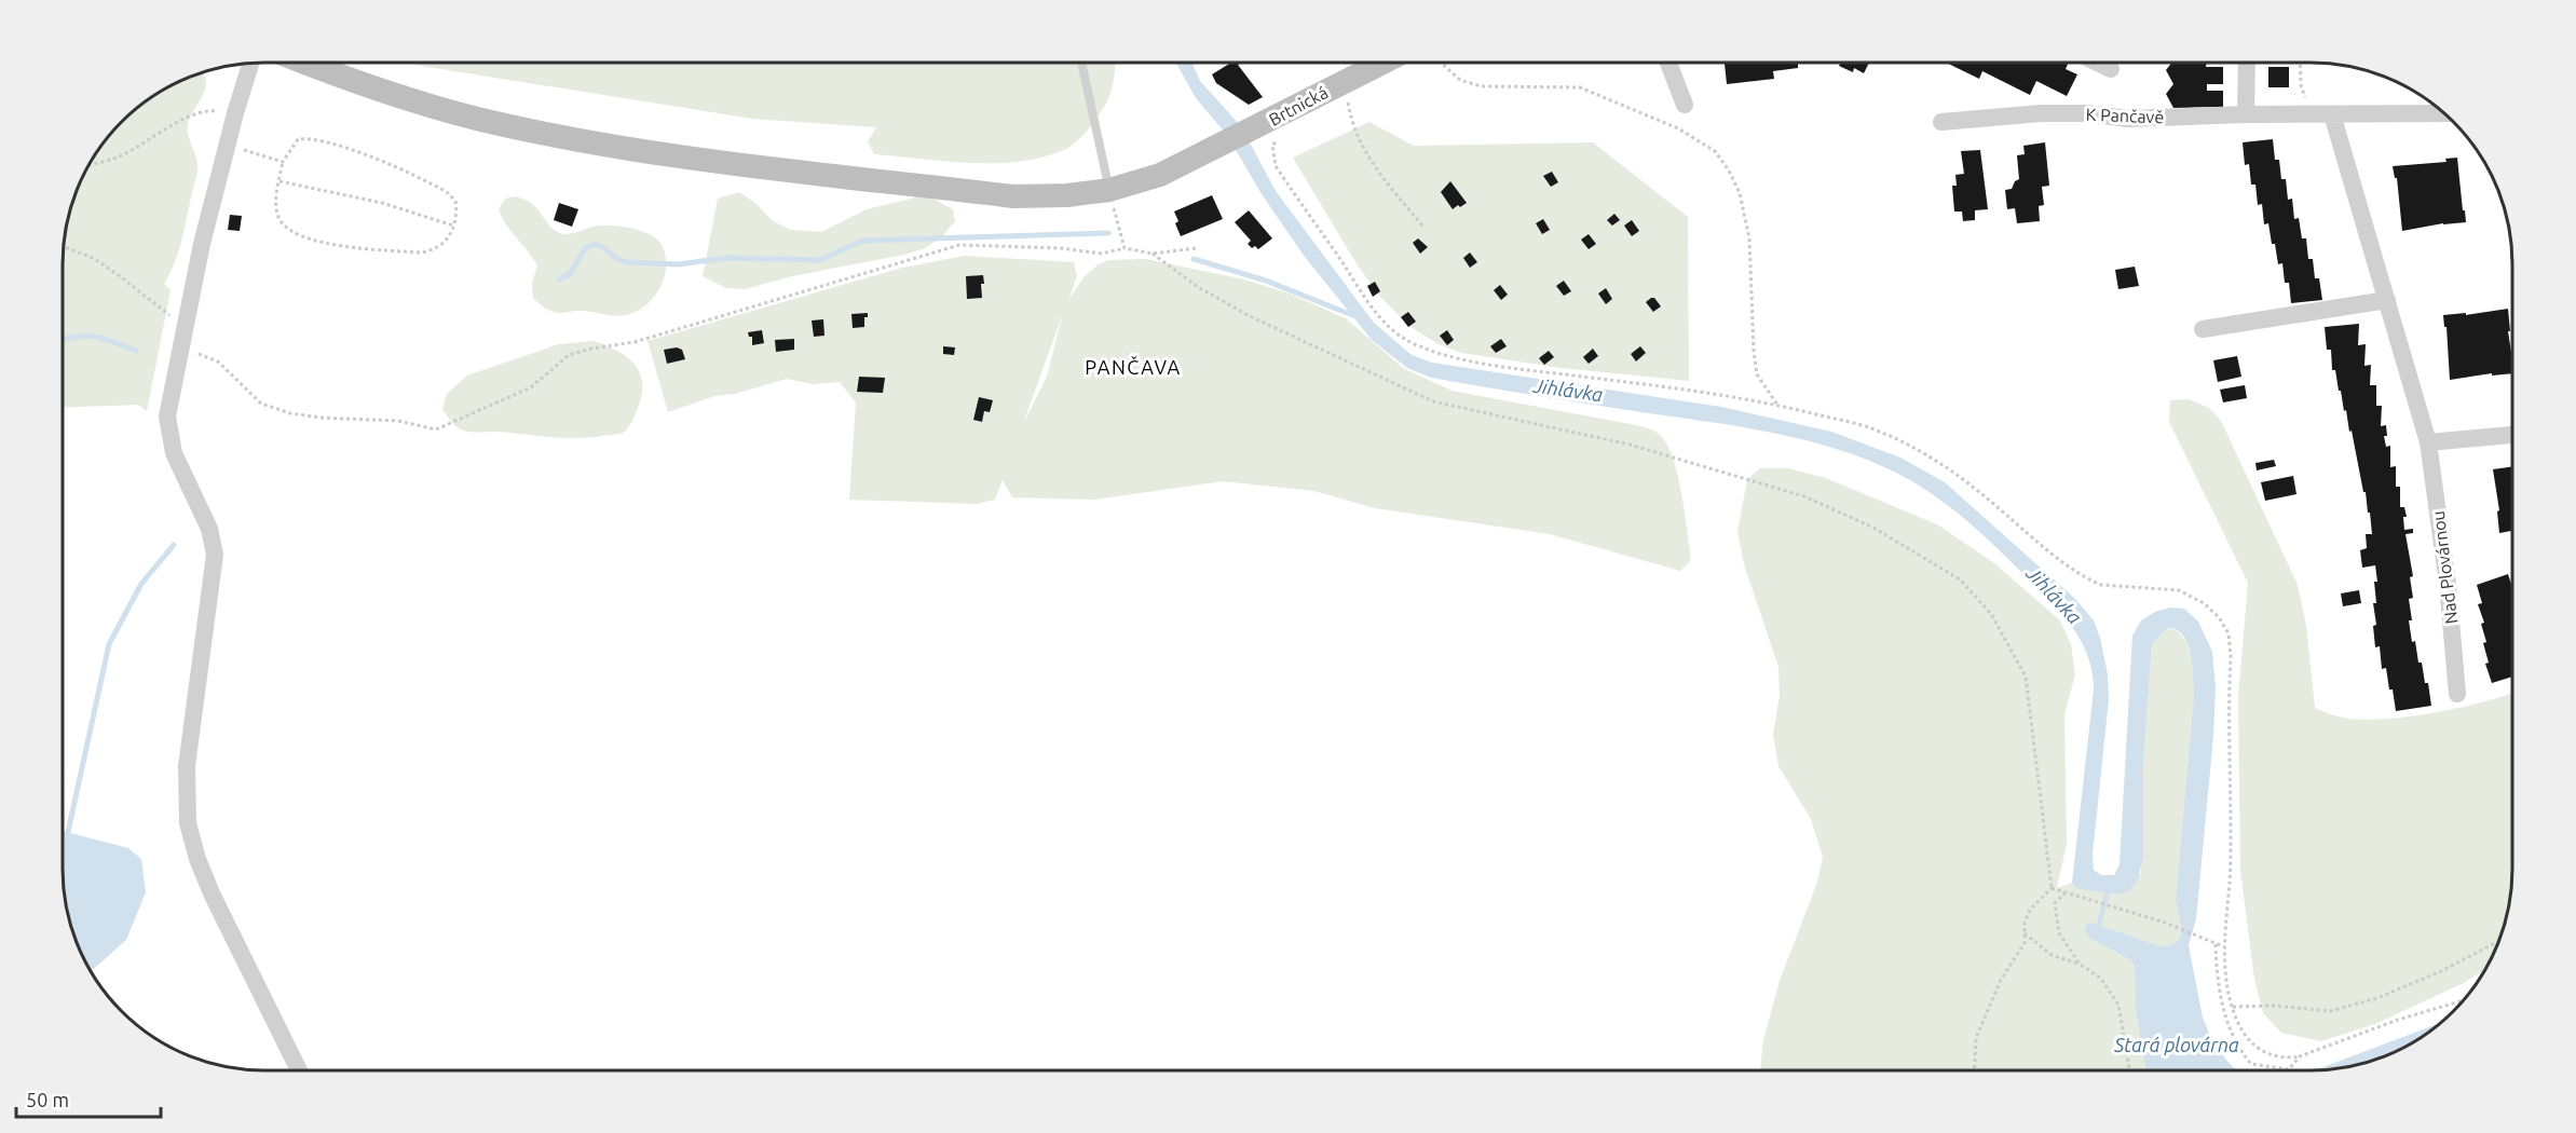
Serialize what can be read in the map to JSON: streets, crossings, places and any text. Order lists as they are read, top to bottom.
{
  "streets": {
    "main road": ["Brtnická"],
    "street": ["K Pančavě", "Nad Plovárnou"]
  },
  "districts": ["PANČAVA"],
  "water": ["Jihlávka", "Stará plovárna"],
  "scale_bar": "50 m"
}
